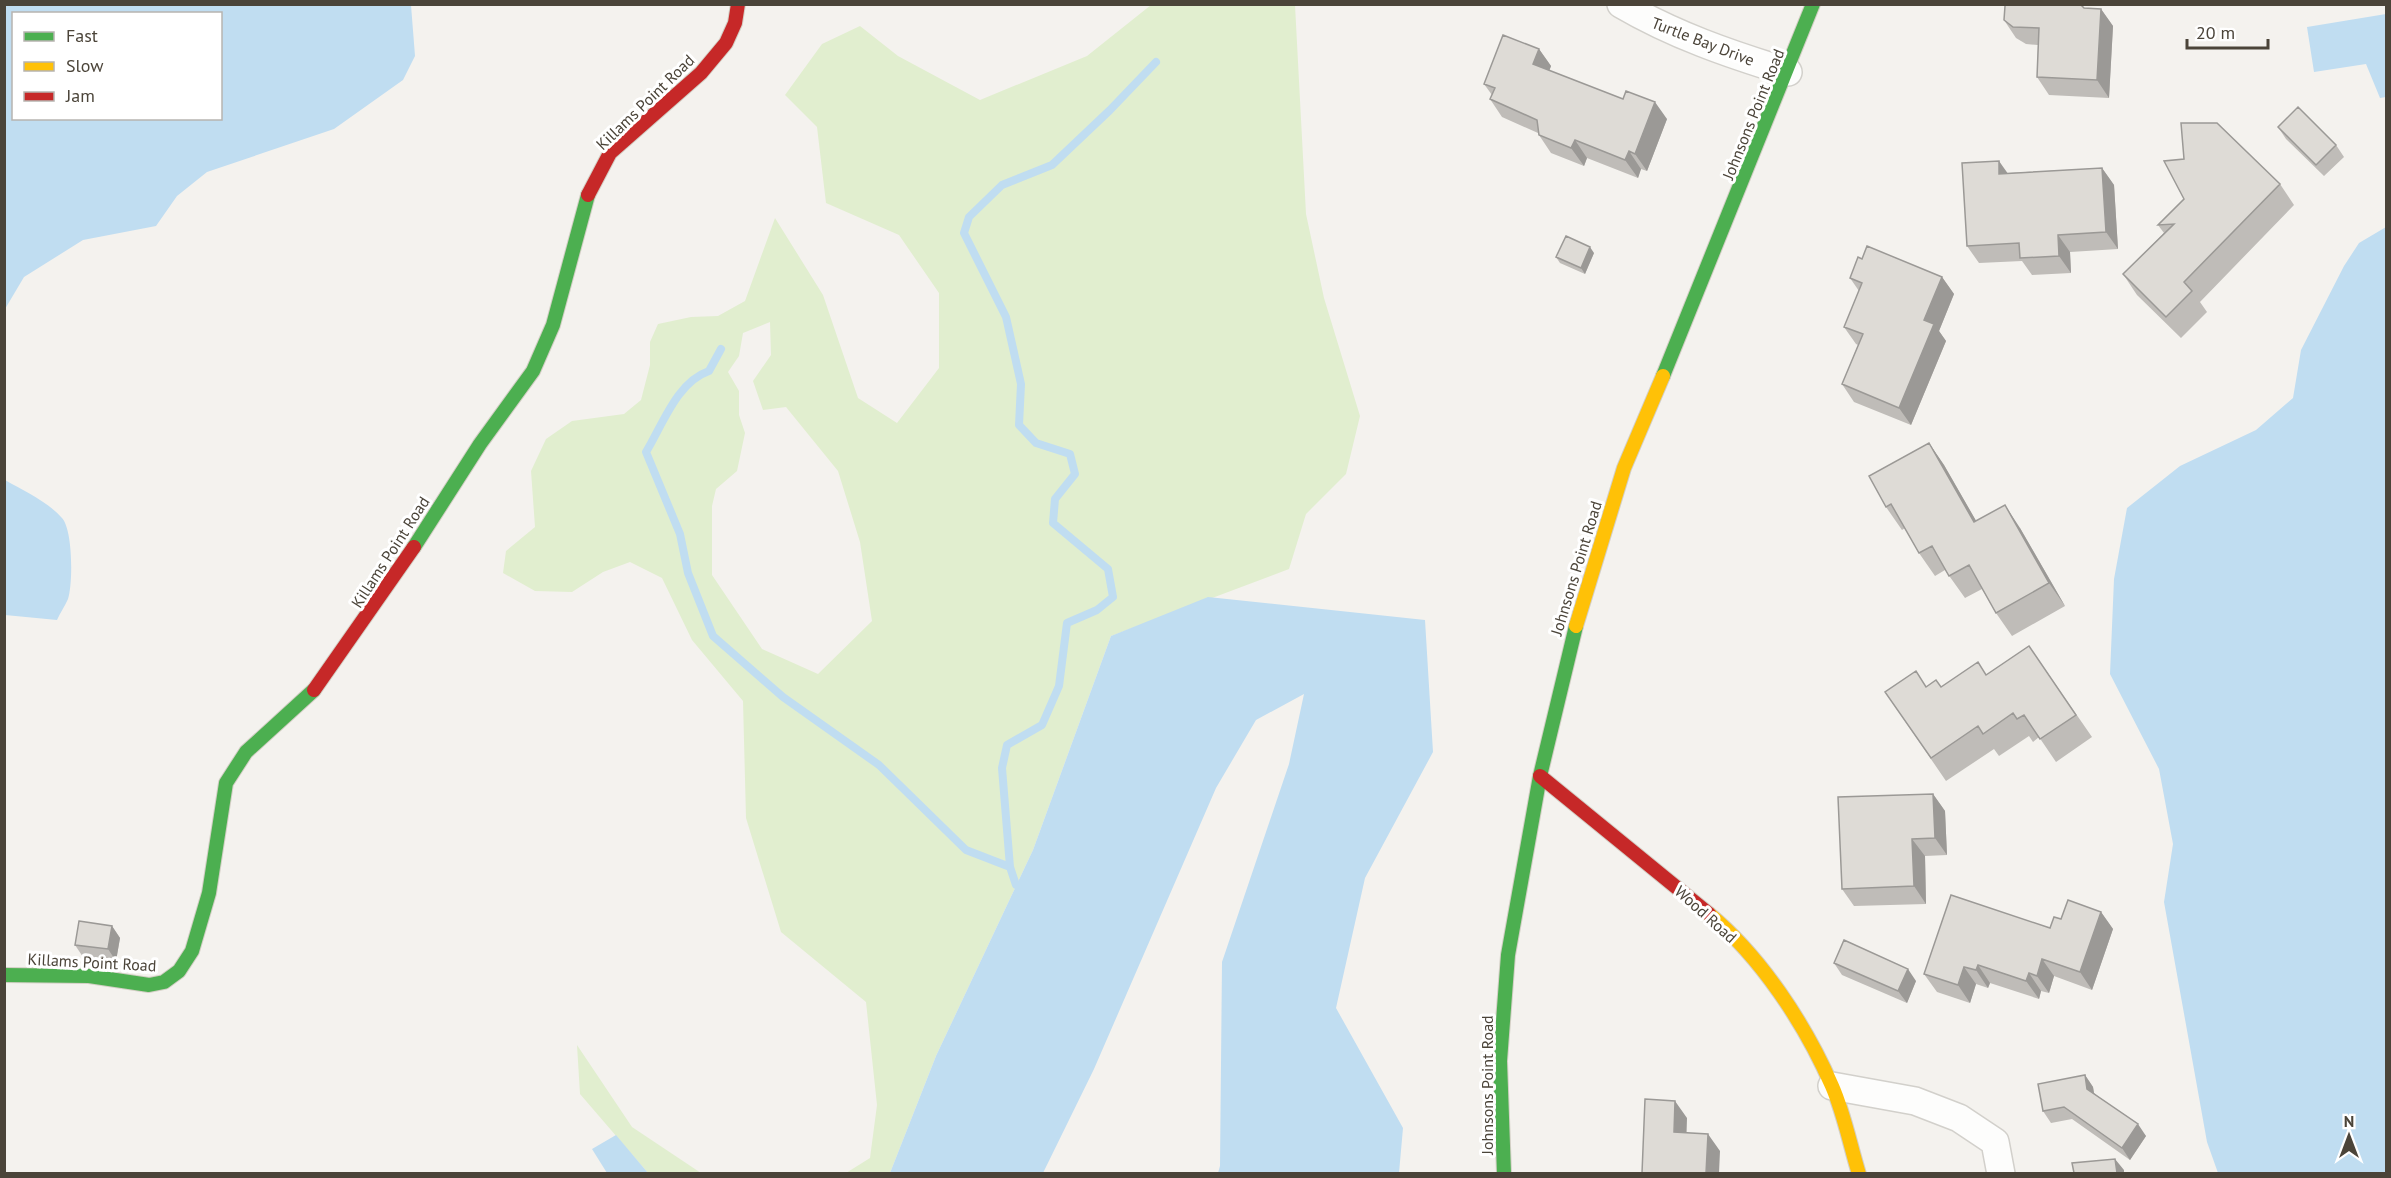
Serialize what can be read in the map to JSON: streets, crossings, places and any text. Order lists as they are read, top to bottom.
{
  "streets": {
    "street": [
      "Turtle Bay Drive",
      "Killams Point Road",
      "Johnsons Point Road",
      "Wood Road"
    ]
  },
  "crossings": [
    ["Turtle Bay Drive", "Johnsons Point Road"],
    ["Johnsons Point Road", "Wood Road"]
  ],
  "legend": ["Fast", "Slow", "Jam"],
  "scale_bar": "20 m",
  "north": "top"
}
